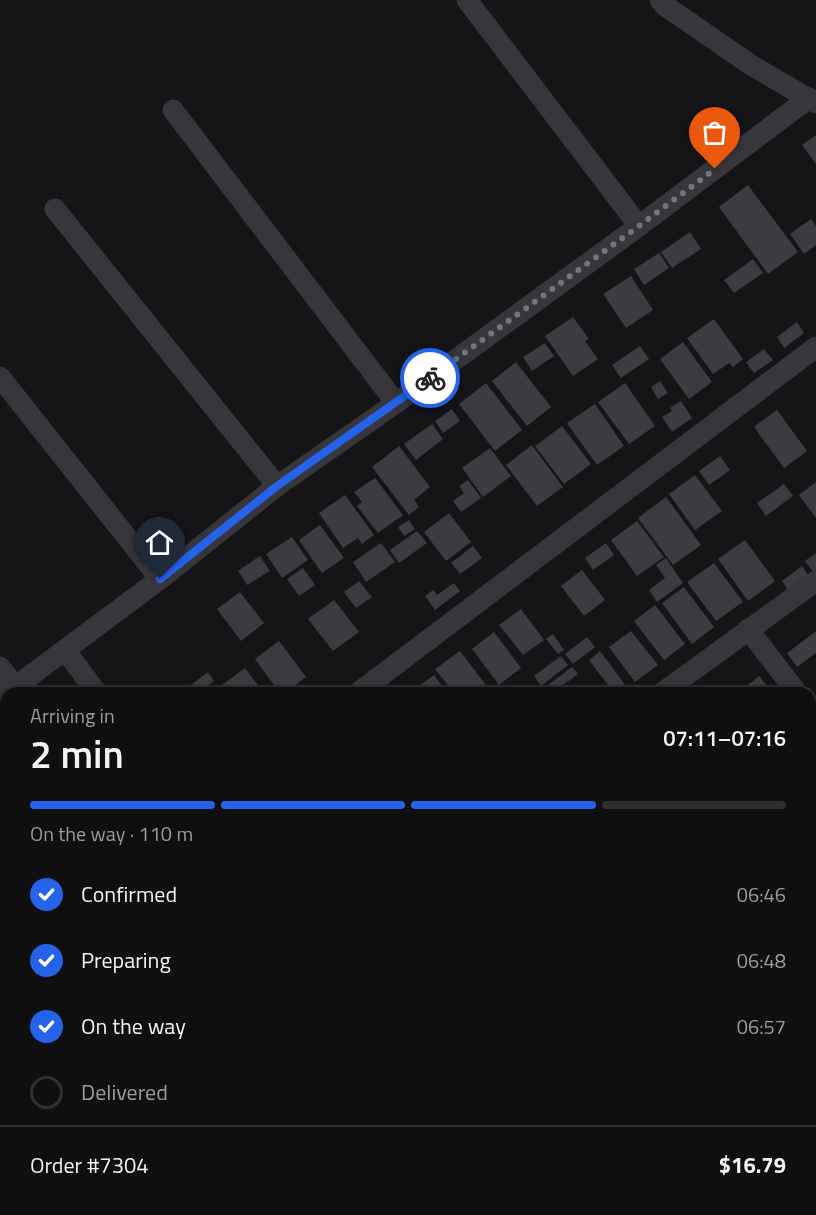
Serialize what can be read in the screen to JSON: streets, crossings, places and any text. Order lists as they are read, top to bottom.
{
  "page": {
    "heading": ["2 min", "Arriving in", "07:11–07:16"],
    "panel": ["Order #7304", "$16.79"],
    "bar": "On the way · 110 m",
    "list": [
      ["Confirmed", "06:46"],
      ["Preparing", "06:48"],
      ["On the way", "06:57"],
      "Delivered"
    ]
  }
}
